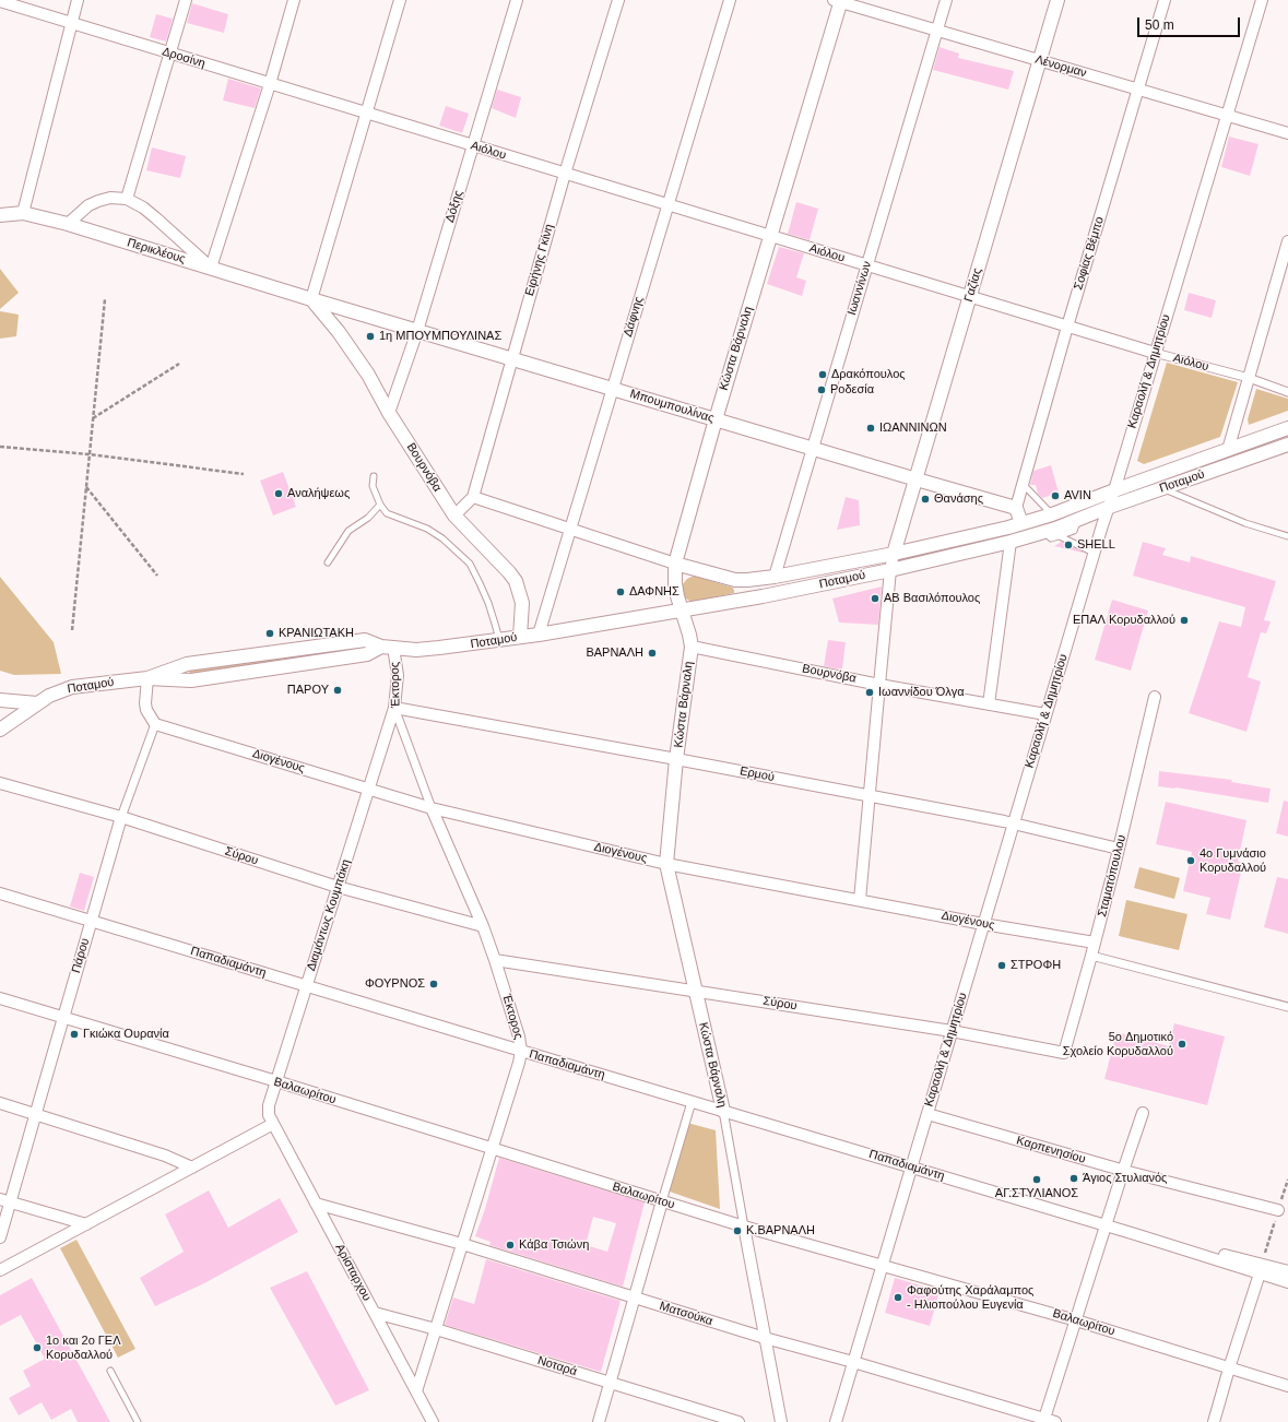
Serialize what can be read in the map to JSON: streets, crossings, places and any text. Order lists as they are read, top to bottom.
{
  "streets": {
    "street": [
      "Δροσίνη",
      "Λένορμαν",
      "Αιόλου",
      "Δόξης",
      "Περικλέους",
      "Σοφίας Βέμπο",
      "Ειρήνης Γκίνη",
      "Γαζίας",
      "Ιωαννίνων",
      "Δάφνης",
      "Κώστα Βάρναλη",
      "Καραολή & Δημητρίου",
      "Μπουμπουλίνας",
      "Βουρνόβα",
      "Ποταμού",
      "Έκτορος",
      "Διογένους",
      "Ερμού",
      "Σύρου",
      "Σταματόπουλου",
      "Διαμάντως Κουμπάκη",
      "Πάρου",
      "Παπαδιαμάντη",
      "Βαλαωρίτου",
      "Καρπενησίου",
      "Αρίσταρχου",
      "Ματσούκα",
      "Νοταρά"
    ]
  },
  "crossings": [
    ["Δροσίνη", "Αιόλου"],
    ["Λένορμαν", "Σοφίας Βέμπο"],
    ["Λένορμαν", "Γαζίας"],
    ["Λένορμαν", "Ιωαννίνων"],
    ["Λένορμαν", "Κώστα Βάρναλη"],
    ["Λένορμαν", "Καραολή & Δημητρίου"],
    ["Αιόλου", "Δόξης"],
    ["Αιόλου", "Σοφίας Βέμπο"],
    ["Αιόλου", "Ειρήνης Γκίνη"],
    ["Αιόλου", "Γαζίας"],
    ["Αιόλου", "Ιωαννίνων"],
    ["Αιόλου", "Δάφνης"],
    ["Αιόλου", "Κώστα Βάρναλη"],
    ["Αιόλου", "Καραολή & Δημητρίου"],
    ["Δόξης", "Μπουμπουλίνας"],
    ["Δόξης", "Βουρνόβα"],
    ["Περικλέους", "Μπουμπουλίνας"],
    ["Περικλέους", "Βουρνόβα"],
    ["Σοφίας Βέμπο", "Μπουμπουλίνας"],
    ["Ειρήνης Γκίνη", "Μπουμπουλίνας"],
    ["Γαζίας", "Μπουμπουλίνας"],
    ["Γαζίας", "Βουρνόβα"],
    ["Γαζίας", "Ποταμού"],
    ["Γαζίας", "Διογένους"],
    ["Γαζίας", "Ερμού"],
    ["Ιωαννίνων", "Μπουμπουλίνας"],
    ["Ιωαννίνων", "Ποταμού"],
    ["Δάφνης", "Μπουμπουλίνας"],
    ["Δάφνης", "Ποταμού"],
    ["Κώστα Βάρναλη", "Μπουμπουλίνας"],
    ["Κώστα Βάρναλη", "Βουρνόβα"],
    ["Κώστα Βάρναλη", "Ποταμού"],
    ["Κώστα Βάρναλη", "Διογένους"],
    ["Κώστα Βάρναλη", "Ερμού"],
    ["Κώστα Βάρναλη", "Σύρου"],
    ["Κώστα Βάρναλη", "Παπαδιαμάντη"],
    ["Κώστα Βάρναλη", "Βαλαωρίτου"],
    ["Κώστα Βάρναλη", "Ματσούκα"],
    ["Καραολή & Δημητρίου", "Βουρνόβα"],
    ["Καραολή & Δημητρίου", "Ποταμού"],
    ["Καραολή & Δημητρίου", "Διογένους"],
    ["Καραολή & Δημητρίου", "Ερμού"],
    ["Καραολή & Δημητρίου", "Σύρου"],
    ["Καραολή & Δημητρίου", "Παπαδιαμάντη"],
    ["Καραολή & Δημητρίου", "Βαλαωρίτου"],
    ["Καραολή & Δημητρίου", "Καρπενησίου"],
    ["Καραολή & Δημητρίου", "Ματσούκα"],
    ["Μπουμπουλίνας", "Βουρνόβα"],
    ["Βουρνόβα", "Ποταμού"],
    ["Ποταμού", "Έκτορος"],
    ["Έκτορος", "Διογένους"],
    ["Έκτορος", "Ερμού"],
    ["Έκτορος", "Σύρου"],
    ["Έκτορος", "Διαμάντως Κουμπάκη"],
    ["Έκτορος", "Παπαδιαμάντη"],
    ["Έκτορος", "Βαλαωρίτου"],
    ["Έκτορος", "Αρίσταρχου"],
    ["Έκτορος", "Ματσούκα"],
    ["Έκτορος", "Νοταρά"],
    ["Διογένους", "Σταματόπουλου"],
    ["Διογένους", "Διαμάντως Κουμπάκη"],
    ["Διογένους", "Πάρου"],
    ["Ερμού", "Σταματόπουλου"],
    ["Ερμού", "Διαμάντως Κουμπάκη"],
    ["Σύρου", "Σταματόπουλου"],
    ["Σύρου", "Διαμάντως Κουμπάκη"],
    ["Σύρου", "Πάρου"],
    ["Διαμάντως Κουμπάκη", "Παπαδιαμάντη"],
    ["Διαμάντως Κουμπάκη", "Βαλαωρίτου"],
    ["Διαμάντως Κουμπάκη", "Αρίσταρχου"],
    ["Πάρου", "Παπαδιαμάντη"],
    ["Πάρου", "Βαλαωρίτου"],
    ["Αρίσταρχου", "Ματσούκα"],
    ["Αρίσταρχου", "Νοταρά"]
  ],
  "places": [
    "1η ΜΠΟΥΜΠΟΥΛΙΝΑΣ",
    "Δρακόπουλος",
    "Ροδεσία",
    "ΙΩΑΝΝΙΝΩΝ",
    "Αναλήψεως",
    "AVIN",
    "Θανάσης",
    "SHELL",
    "ΔΑΦΝΗΣ",
    "ΑΒ Βασιλόπουλος",
    "ΕΠΑΛ Κορυδαλλού",
    "ΚΡΑΝΙΩΤΑΚΗ",
    "ΒΑΡΝΑΛΗ",
    "ΠΑΡΟΥ",
    "Ιωαννίδου Όλγα",
    "4ο Γυμνάσιο Κορυδαλλού",
    "ΣΤΡΟΦΗ",
    "ΦΟΥΡΝΟΣ",
    "Γκιώκα Ουρανία",
    "5ο Δημοτικό Σχολείο Κορυδαλλού",
    "Άγιος Στυλιανός",
    "ΑΓ.ΣΤΥΛΙΑΝΟΣ",
    "Κ.ΒΑΡΝΑΛΗ",
    "Κάβα Τσιώνη",
    "Φαφούτης Χαράλαμπος - Ηλιοπούλου Ευγενία",
    "1o και 2ο ΓΕΛ Κορυδαλλού"
  ],
  "scale_bar": "50 m"
}
